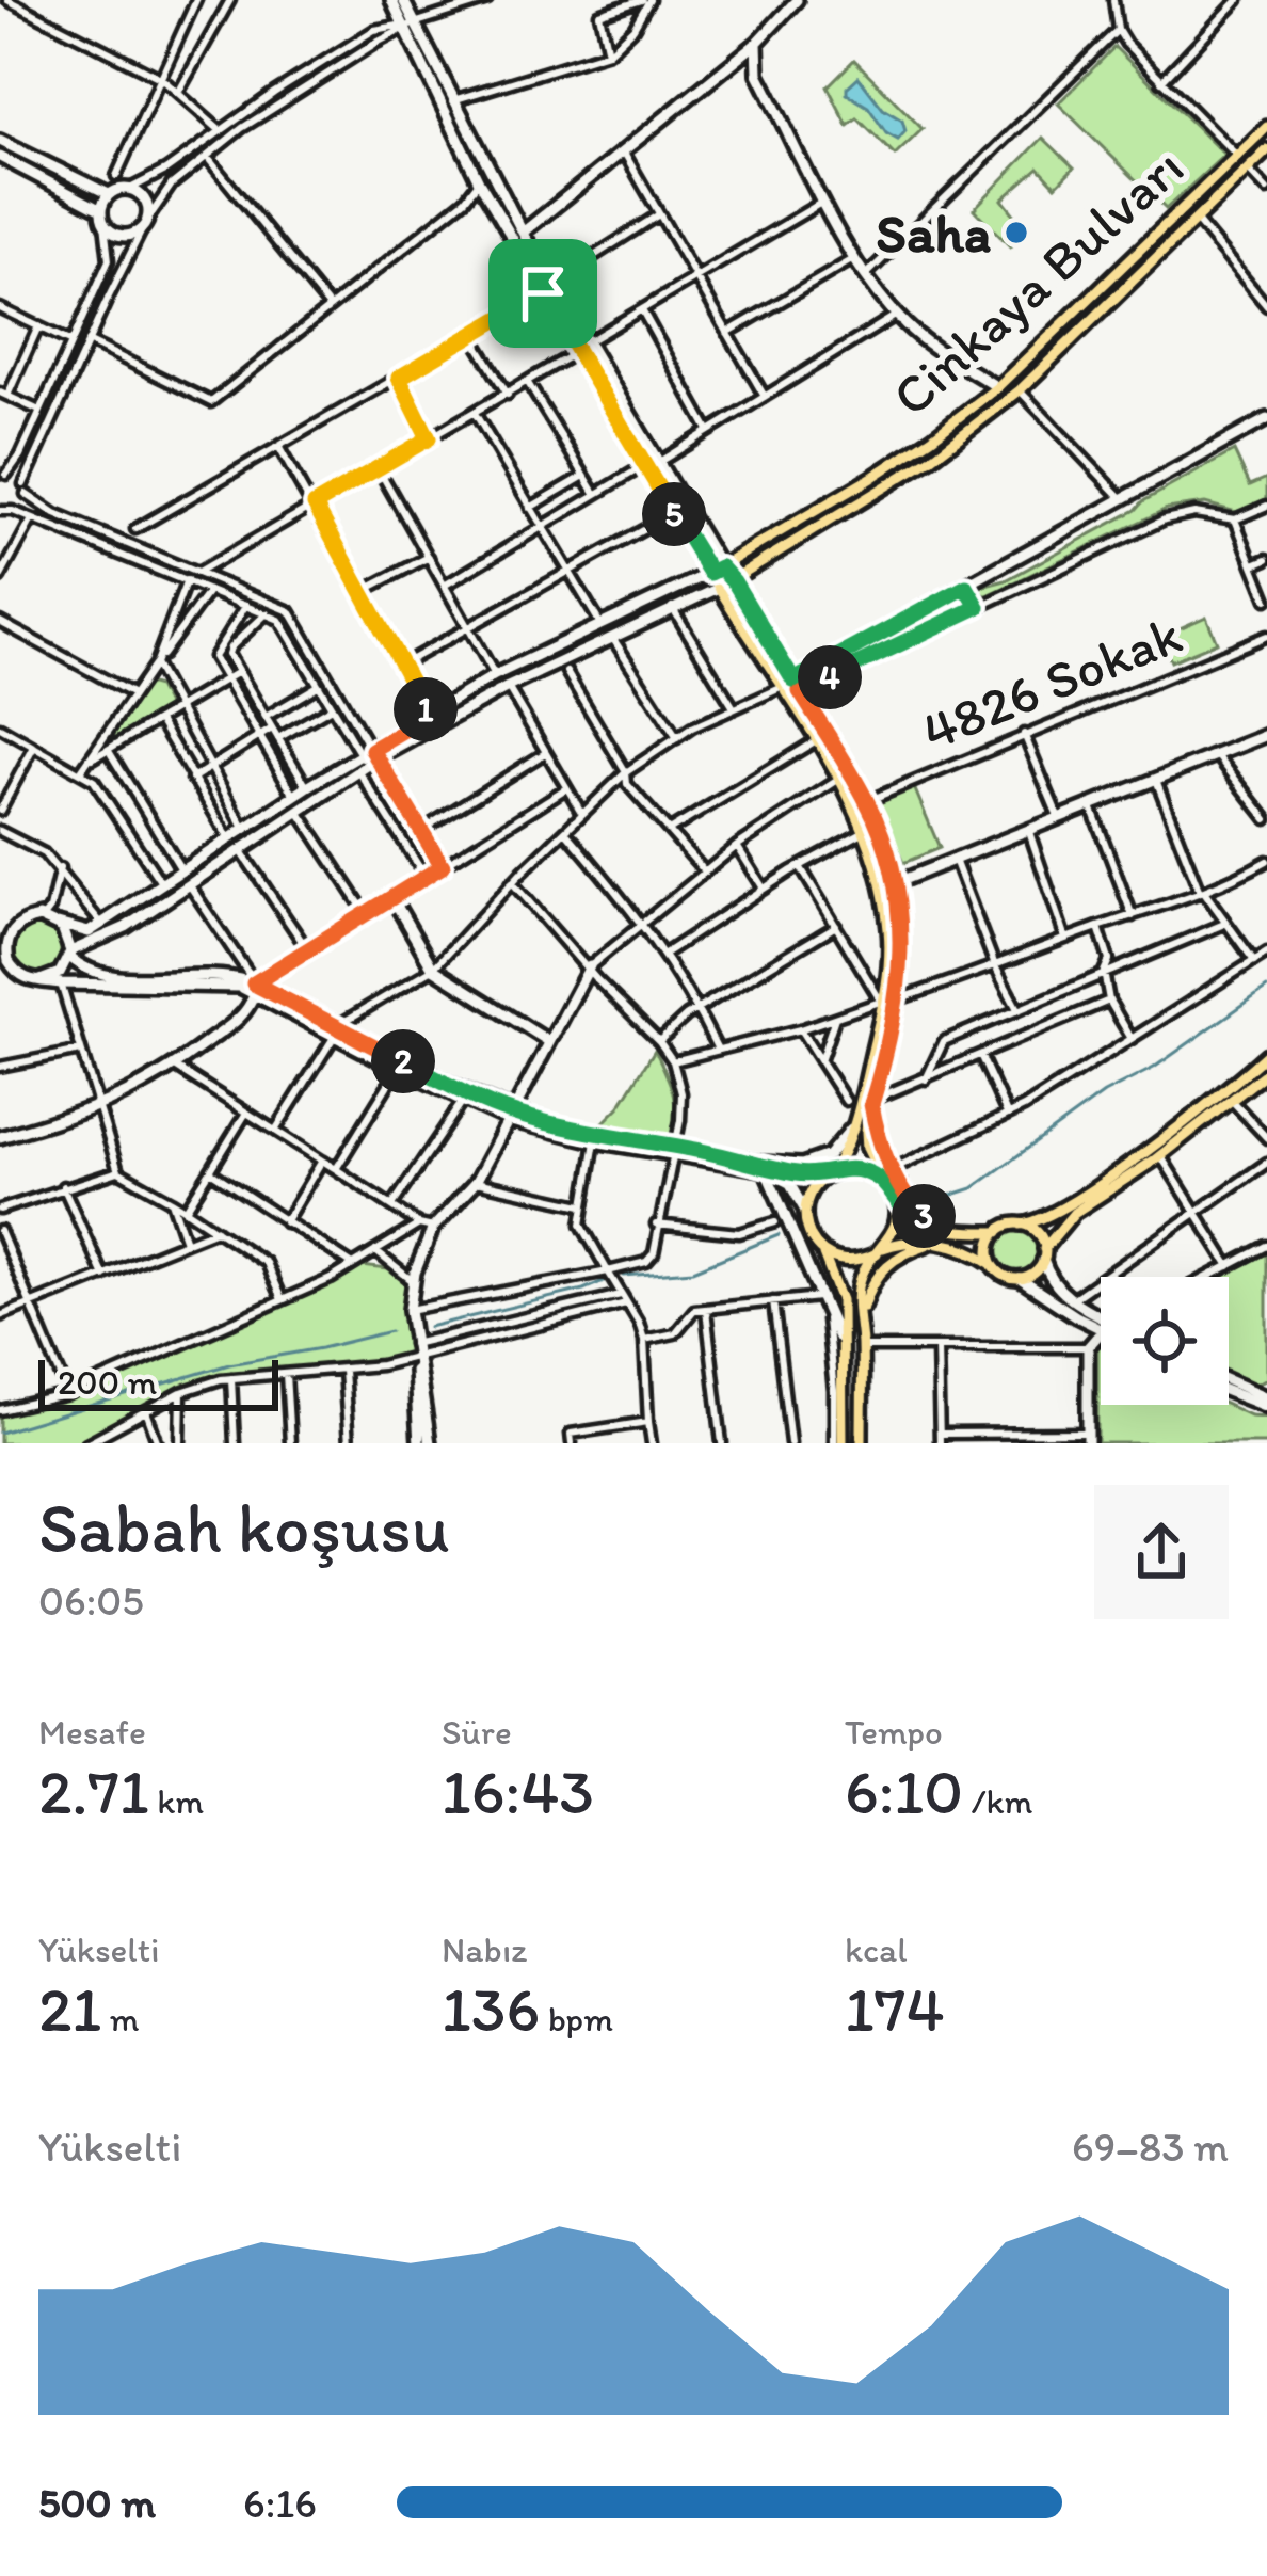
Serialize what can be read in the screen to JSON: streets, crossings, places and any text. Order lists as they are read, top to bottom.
{
  "streets": {
    "main road": ["Cinkaya Bulvarı"],
    "street": ["4826 Sokak"]
  },
  "places": ["Saha"],
  "scale_bar": "200 m",
  "page": {
    "pins": [
      "5",
      "4",
      "1",
      "2",
      "3"
    ],
    "scale": "200 m",
    "heading": ["Sabah koşusu", "06:05"],
    "stats": [
      ["Mesafe", "2.71 km"],
      ["Süre", "16:43"],
      ["Tempo", "6:10 /km"],
      ["Yükselti", "21 m"],
      ["Nabız", "136 bpm"],
      ["kcal", "174"]
    ],
    "chart": ["Yükselti", "69–83 m"],
    "list": [
      {
        "name": "500 m",
        "note": "6:16"
      }
    ]
  }
}
